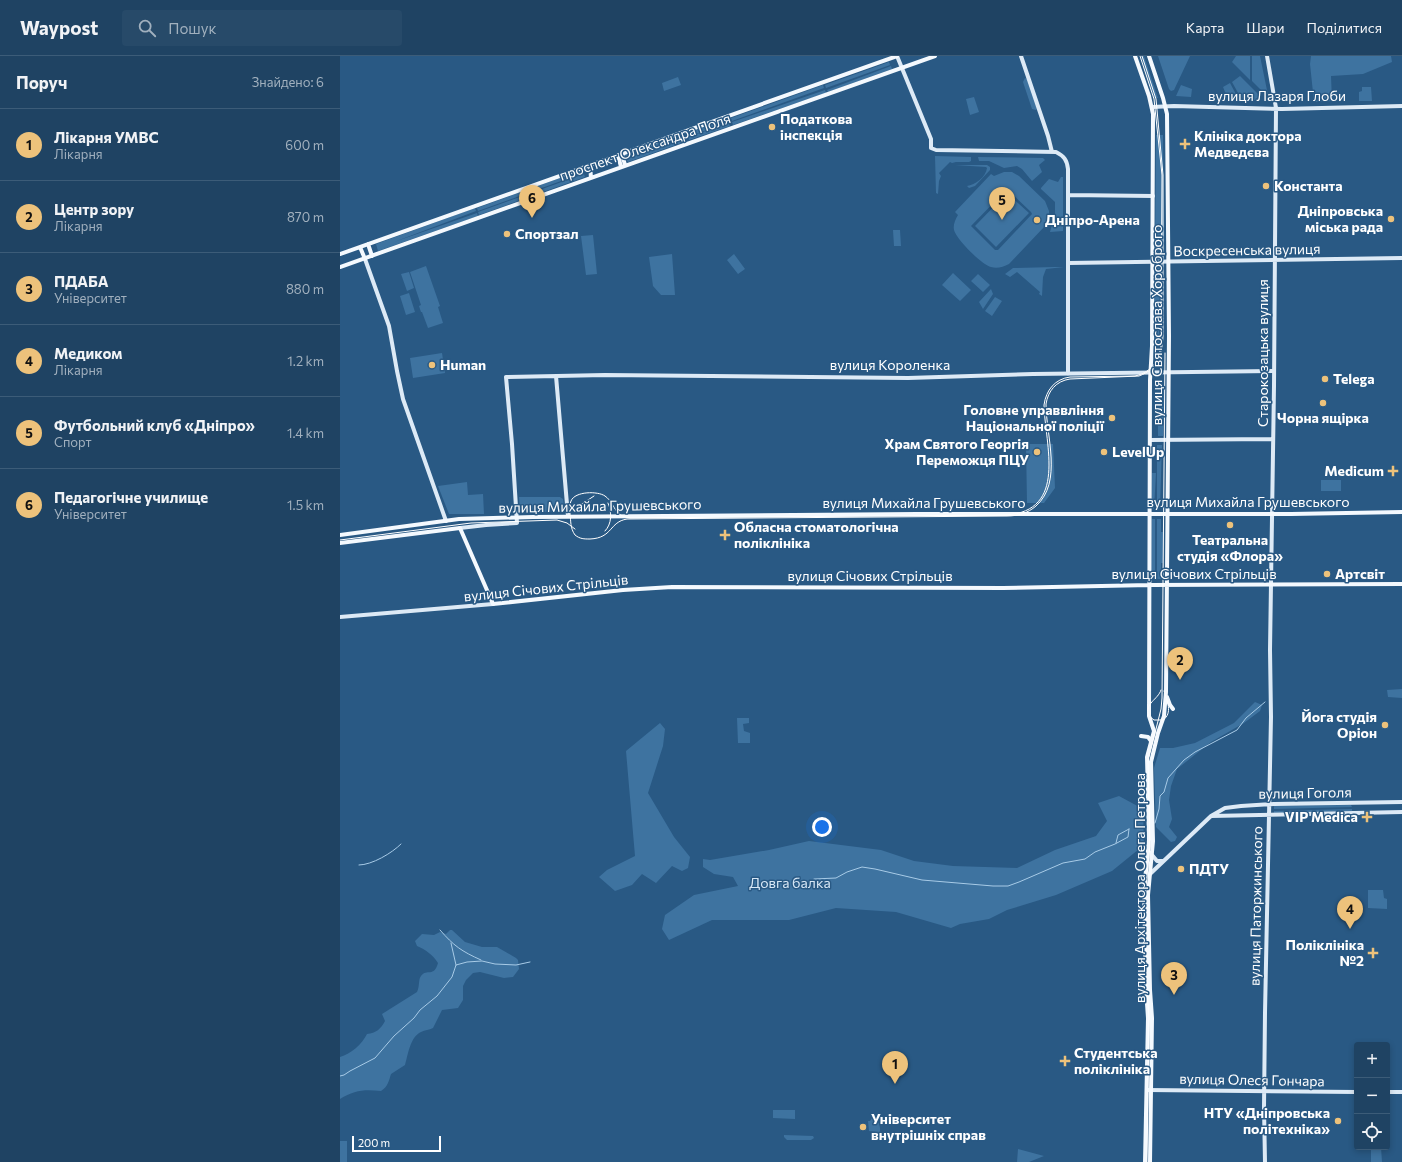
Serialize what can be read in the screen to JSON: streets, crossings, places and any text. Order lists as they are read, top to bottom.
{
  "streets": {
    "main road": [
      "проспект Олександра Поля",
      "вулиця Святослава Хороброго",
      "вулиця Михайла Грушевського",
      "вулиця Січових Стрільців",
      "вулиця Архітектора Олега Петрова"
    ],
    "street": [
      "вулиця Лазаря Глоби",
      "Воскресенська вулиця",
      "Старокозацька вулиця",
      "вулиця Короленка",
      "вулиця Гоголя",
      "вулиця Паторжинського",
      "вулиця Олеся Гончара"
    ]
  },
  "crossings": [
    ["вулиця Лазаря Глоби", "вулиця Святослава Хороброго"],
    ["вулиця Лазаря Глоби", "Старокозацька вулиця"],
    ["Воскресенська вулиця", "вулиця Святослава Хороброго"],
    ["Воскресенська вулиця", "Старокозацька вулиця"],
    ["вулиця Святослава Хороброго", "вулиця Короленка"],
    ["вулиця Святослава Хороброго", "вулиця Михайла Грушевського"],
    ["вулиця Святослава Хороброго", "вулиця Січових Стрільців"],
    ["вулиця Святослава Хороброго", "вулиця Архітектора Олега Петрова"],
    ["Старокозацька вулиця", "вулиця Короленка"],
    ["Старокозацька вулиця", "вулиця Михайла Грушевського"],
    ["Старокозацька вулиця", "вулиця Січових Стрільців"],
    ["Старокозацька вулиця", "вулиця Паторжинського"],
    ["вулиця Короленка", "вулиця Михайла Грушевського"],
    ["вулиця Гоголя", "вулиця Архітектора Олега Петрова"],
    ["вулиця Гоголя", "вулиця Паторжинського"],
    ["вулиця Архітектора Олега Петрова", "вулиця Олеся Гончара"],
    ["вулиця Паторжинського", "вулиця Олеся Гончара"]
  ],
  "parks": ["Довга балка"],
  "places": {
    "other": [
      "Податкова інспекція",
      "Константа",
      "Дніпровська міська рада",
      "Дніпро-Арена",
      "Спортзал",
      "Human",
      "Telega",
      "Чорна ящірка",
      "Головне управвління Національної поліції",
      "Храм Святого Георгія Переможця ПЦУ",
      "LevelUp",
      "Театральна студія «Флора»",
      "Артсвіт",
      "Йога студія Оріон",
      "ПДТУ",
      "НТУ «Дніпровська політехніка»",
      "Університет внутрішніх справ"
    ],
    "health": [
      "Клініка доктора Медведєва",
      "Medicum",
      "Обласна стоматологічна поліклініка",
      "VIP Medica",
      "Поліклініка №2",
      "Студентська поліклініка"
    ]
  },
  "scale_bar": "200 m",
  "page": {
    "header": "Waypost",
    "search": "Пошук",
    "nav": ["Карта", "Шари", "Поділитися"],
    "heading": ["Поруч", "Знайдено: 6"],
    "list": [
      {
        "mark": "1",
        "name": "Лікарня УМВС",
        "note": "Лікарня",
        "value": "600 m"
      },
      {
        "mark": "2",
        "name": "Центр зору",
        "note": "Лікарня",
        "value": "870 m"
      },
      {
        "mark": "3",
        "name": "ПДАБА",
        "note": "Університет",
        "value": "880 m"
      },
      {
        "mark": "4",
        "name": "Медиком",
        "note": "Лікарня",
        "value": "1.2 km"
      },
      {
        "mark": "5",
        "name": "Футбольний клуб «Дніпро»",
        "note": "Спорт",
        "value": "1.4 km"
      },
      {
        "mark": "6",
        "name": "Педагогічне училище",
        "note": "Університет",
        "value": "1.5 km"
      }
    ],
    "pins": [
      "6",
      "5",
      "2",
      "4",
      "3",
      "1"
    ],
    "map_buttons": ["+", "−"],
    "scale": "200 m"
  }
}
